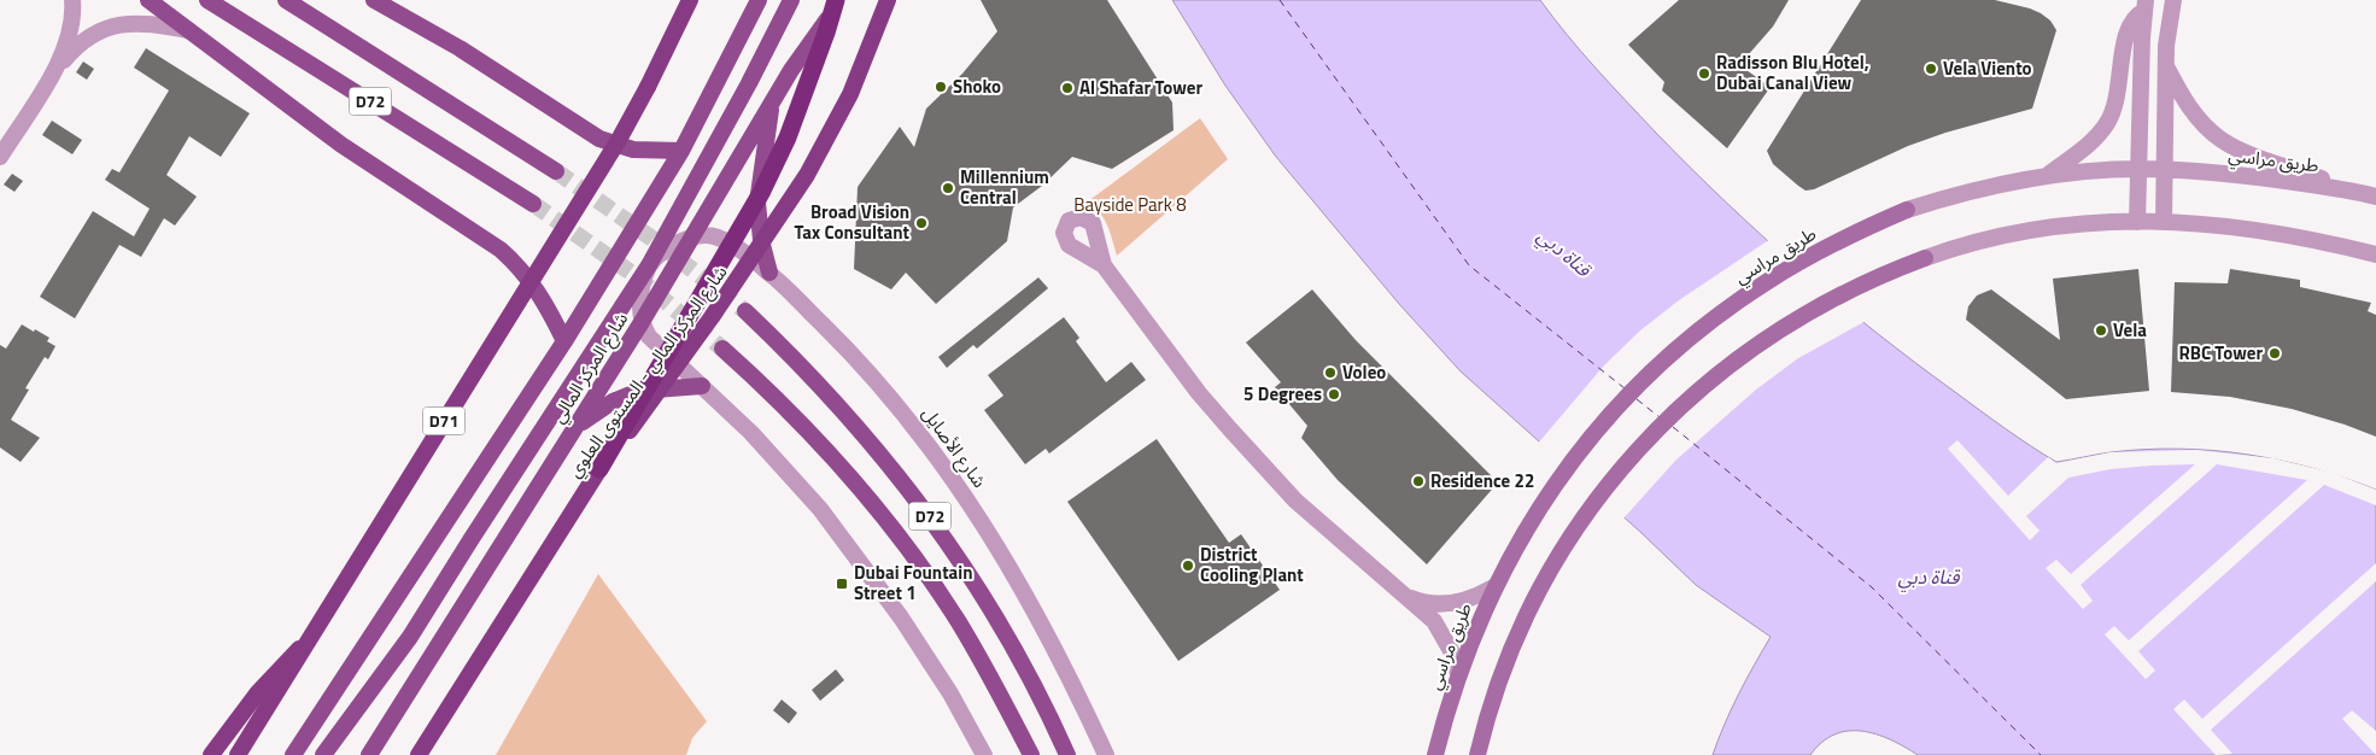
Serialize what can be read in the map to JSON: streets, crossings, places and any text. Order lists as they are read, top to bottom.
{
  "streets": {
    "highway": ["شارع المركز المالي - المستوى العلوي", "D71"],
    "main road": ["D72", "طريق مراسي", "شارع المركز المالي"],
    "street": ["شارع الأصايل"]
  },
  "crossings": [
    ["شارع المركز المالي", "شارع الأصايل"]
  ],
  "water": ["قناة دبي"],
  "parks": ["Bayside Park 8"],
  "places": {
    "other": [
      "Vela Viento",
      "Radisson Blu Hotel, Dubai Canal View",
      "Shoko",
      "Al Shafar Tower",
      "Millennium Central",
      "Broad Vision Tax Consultant",
      "Vela",
      "RBC Tower",
      "Voleo",
      "5 Degrees",
      "Residence 22",
      "District Cooling Plant"
    ],
    "transit": ["Dubai Fountain Street 1"]
  }
}
